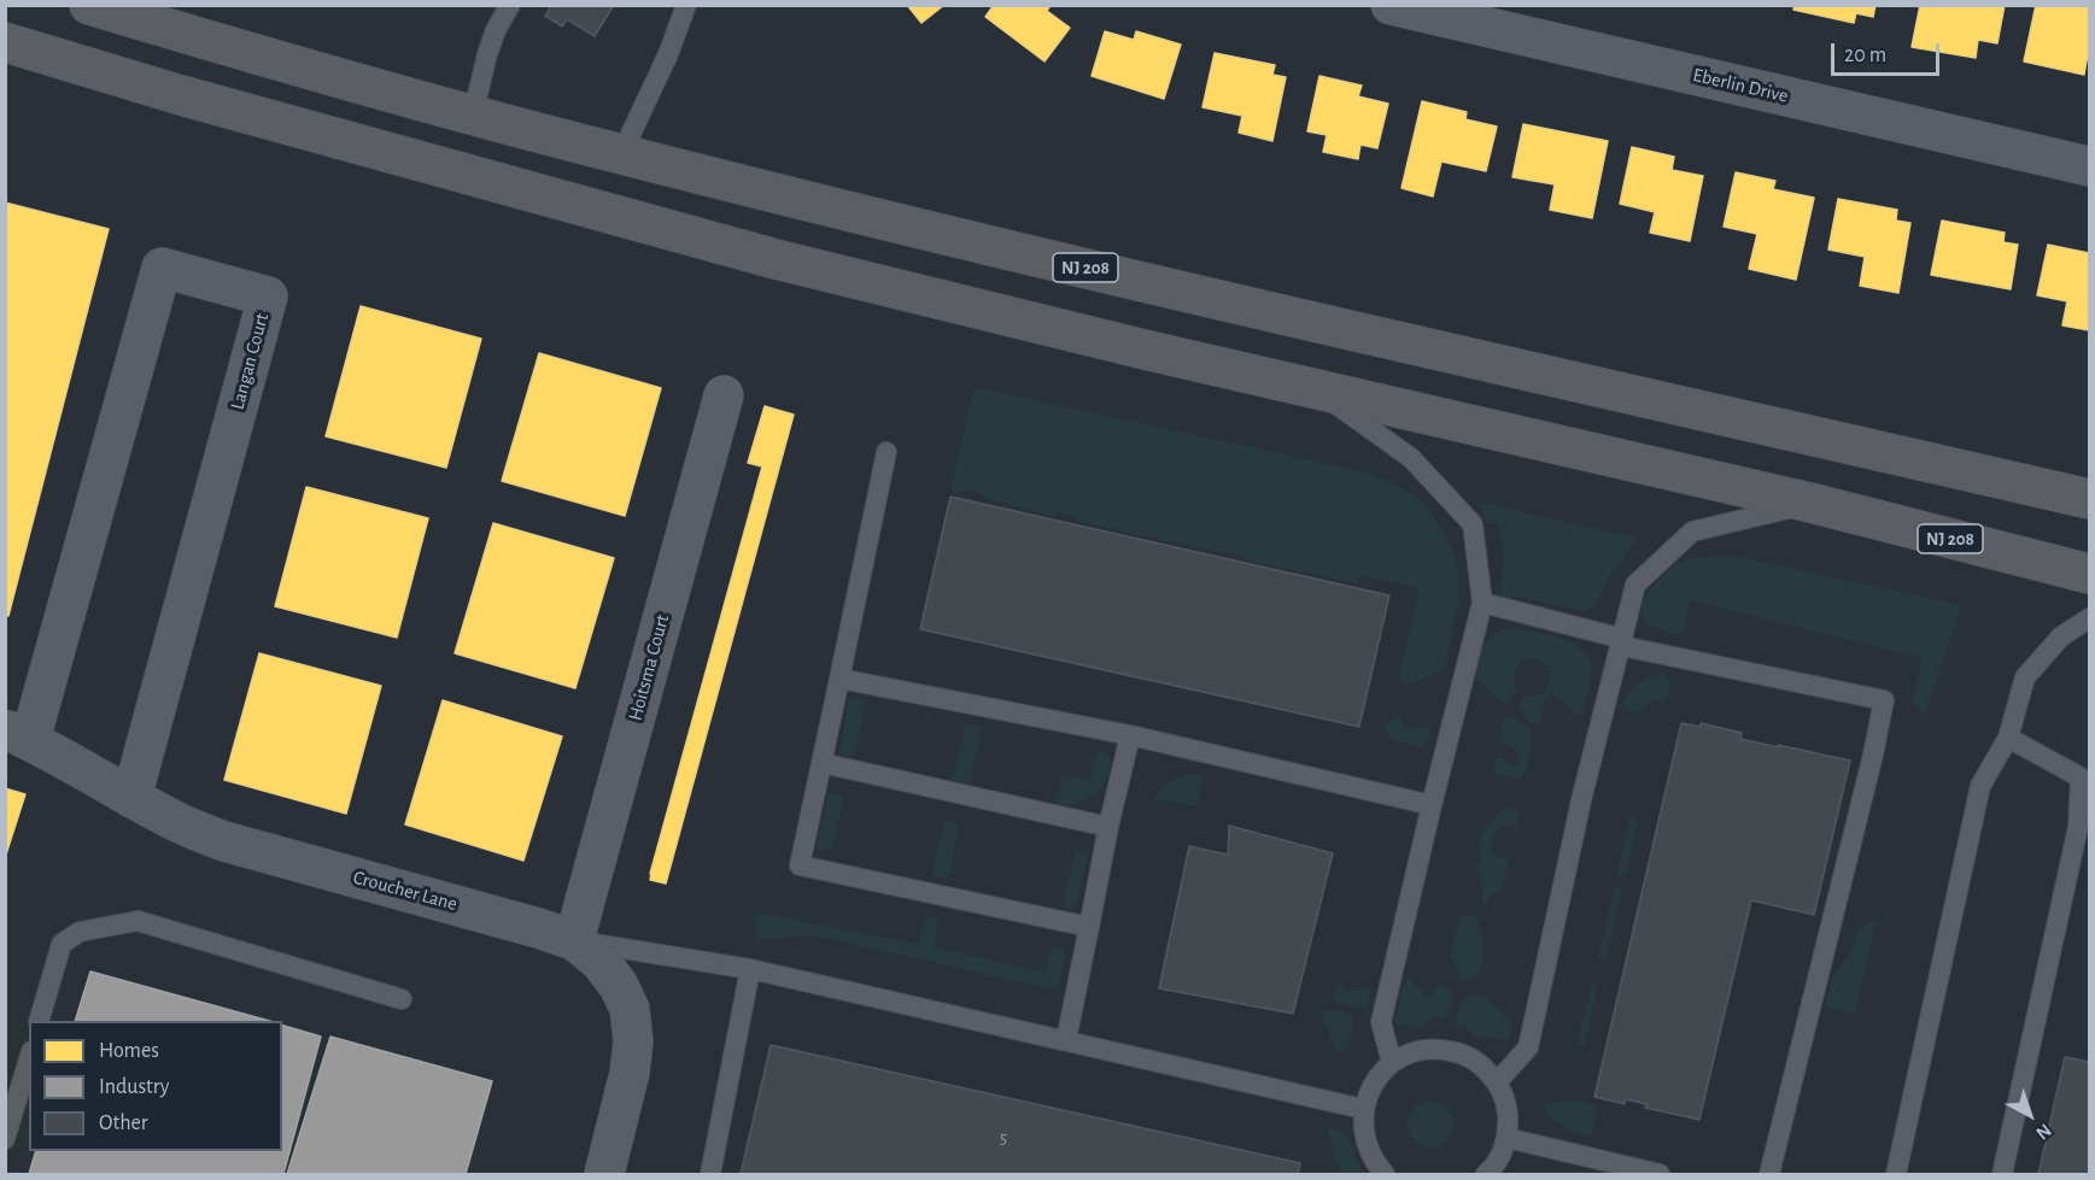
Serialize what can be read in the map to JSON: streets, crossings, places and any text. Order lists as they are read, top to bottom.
{
  "streets": {
    "highway": ["NJ 208"],
    "street": [
      "Eberlin Drive",
      "Langan Court",
      "Hoitsma Court",
      "Croucher Lane"
    ]
  },
  "crossings": [
    ["Langan Court", "Croucher Lane"],
    ["Hoitsma Court", "Croucher Lane"]
  ],
  "house_numbers": ["5"],
  "legend": ["Homes", "Industry", "Other"],
  "scale_bar": "20 m",
  "north": "bottom right"
}
